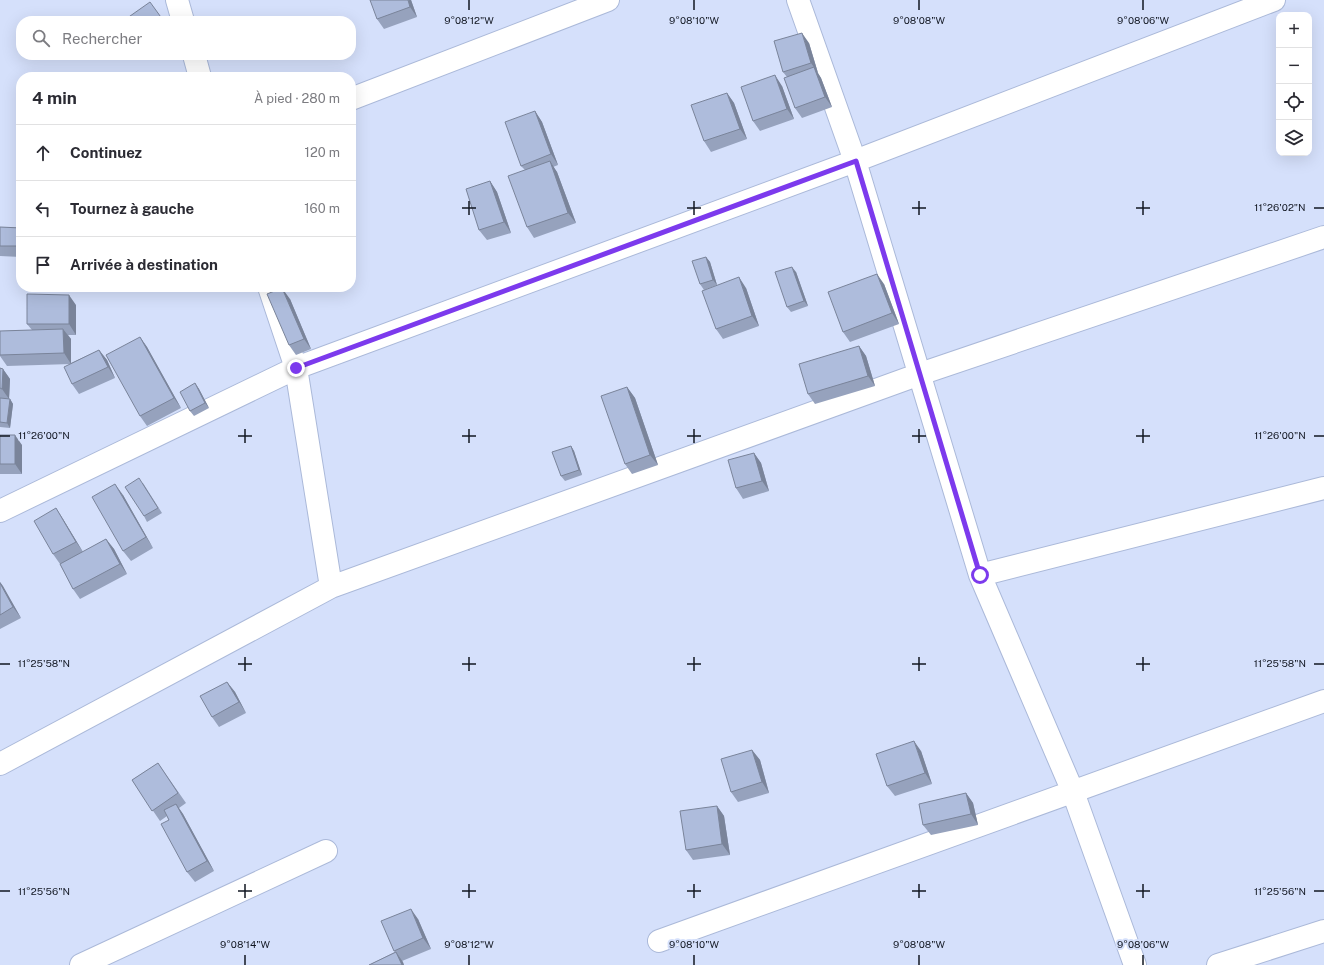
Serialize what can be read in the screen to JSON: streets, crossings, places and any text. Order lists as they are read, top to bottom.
{
  "page": {
    "map_buttons": ["+", "−"],
    "search": "Rechercher",
    "heading": ["4 min", "À pied · 280 m"],
    "list": [
      ["Continuez", "120 m"],
      ["Tournez à gauche", "160 m"],
      "Arrivée à destination"
    ]
  },
  "coordinates": [
    "9°08'12\"W",
    "9°08'10\"W",
    "9°08'08\"W",
    "9°08'06\"W",
    "11°26'02\"N",
    "11°26'00\"N",
    "11°25'58\"N",
    "11°25'56\"N",
    "9°08'14\"W"
  ]
}
